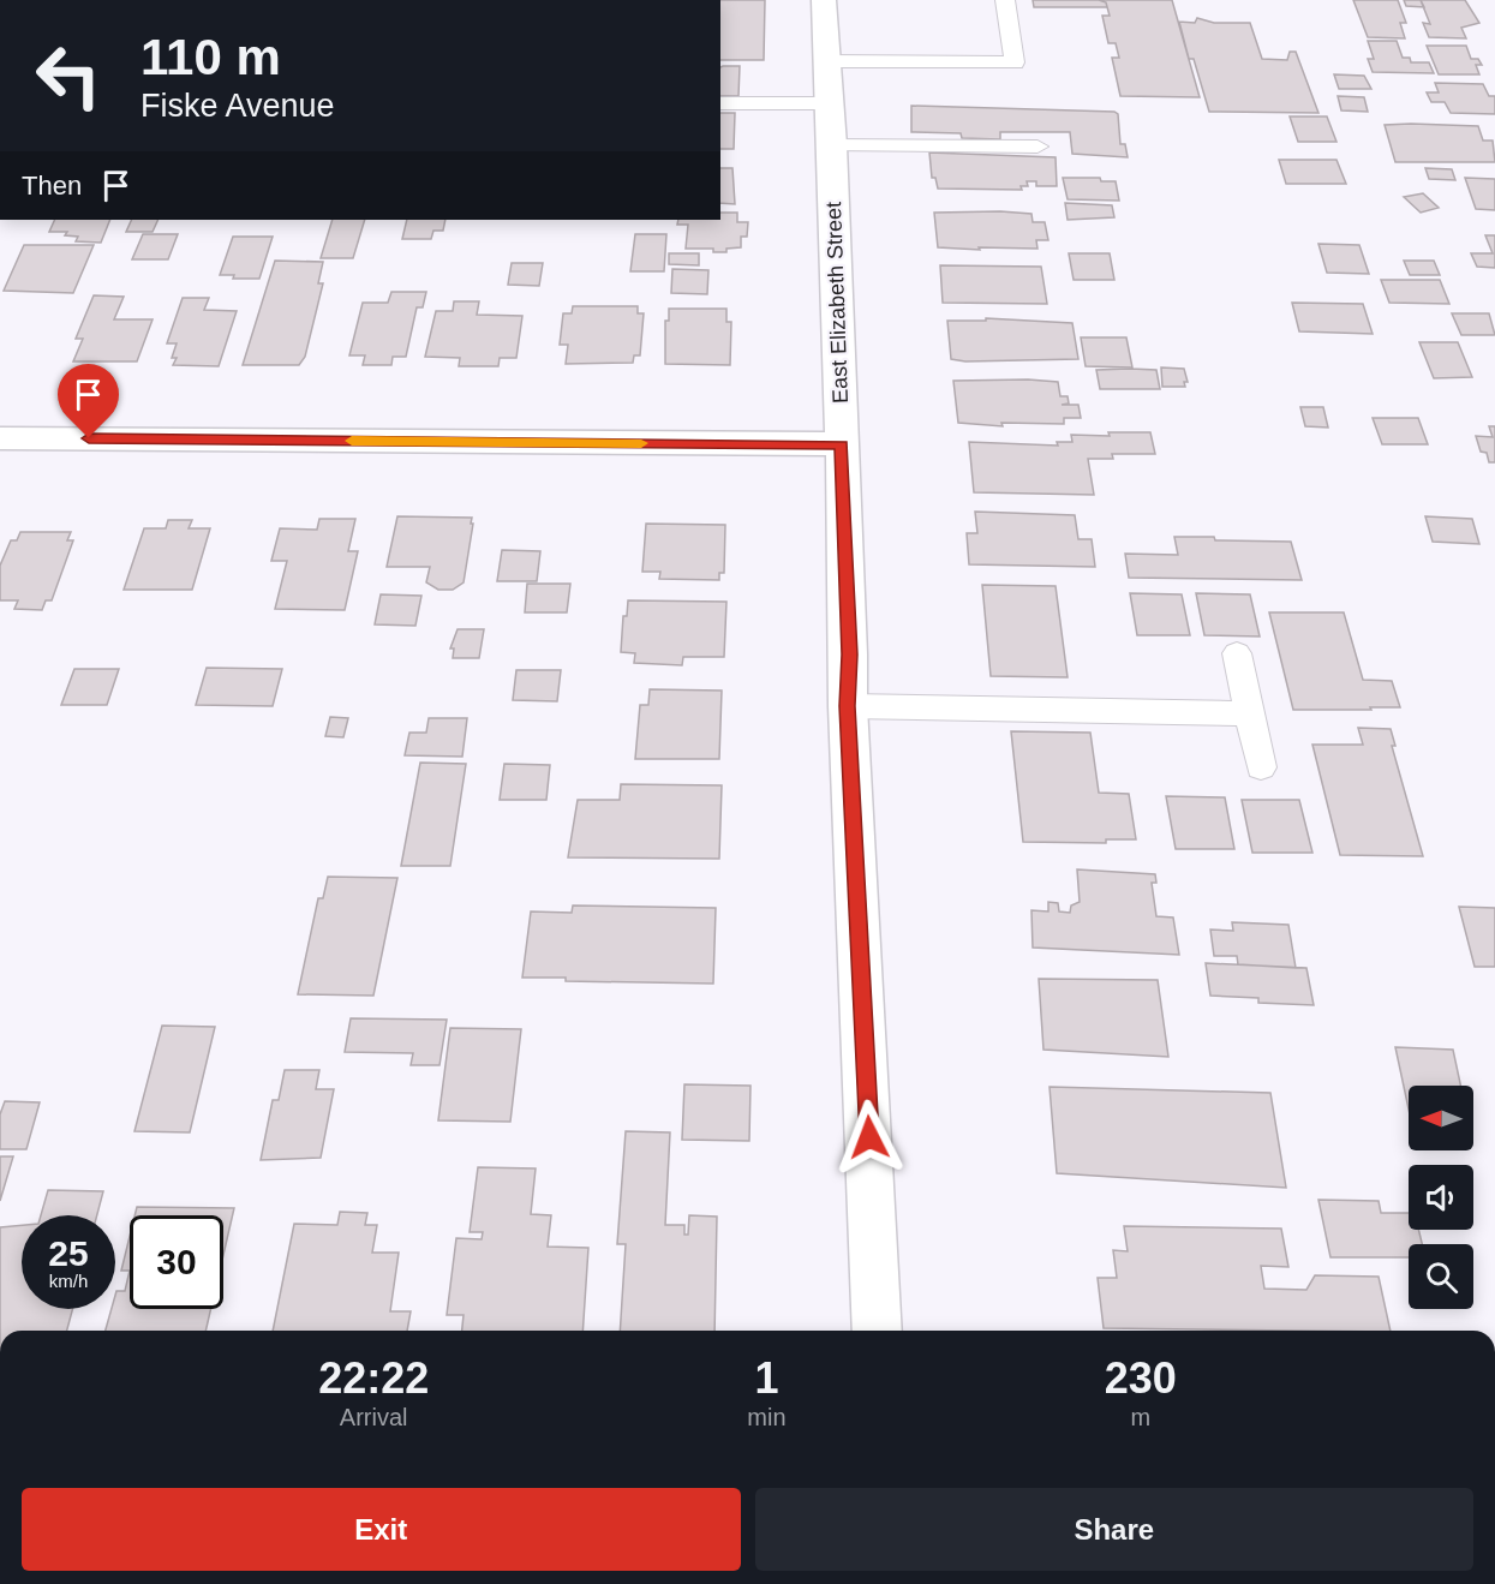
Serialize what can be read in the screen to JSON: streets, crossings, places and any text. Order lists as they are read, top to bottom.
{
  "streets": {
    "street": ["East Elizabeth Street"]
  },
  "north": "left",
  "page": {
    "turn": ["110 m", "Fiske Avenue"],
    "then": "Then",
    "speed": "25 km/h",
    "limit": "30",
    "eta": [
      "22:22",
      "Arrival",
      "1",
      "min",
      "230",
      "m"
    ],
    "buttons": ["Exit", "Share"]
  }
}
